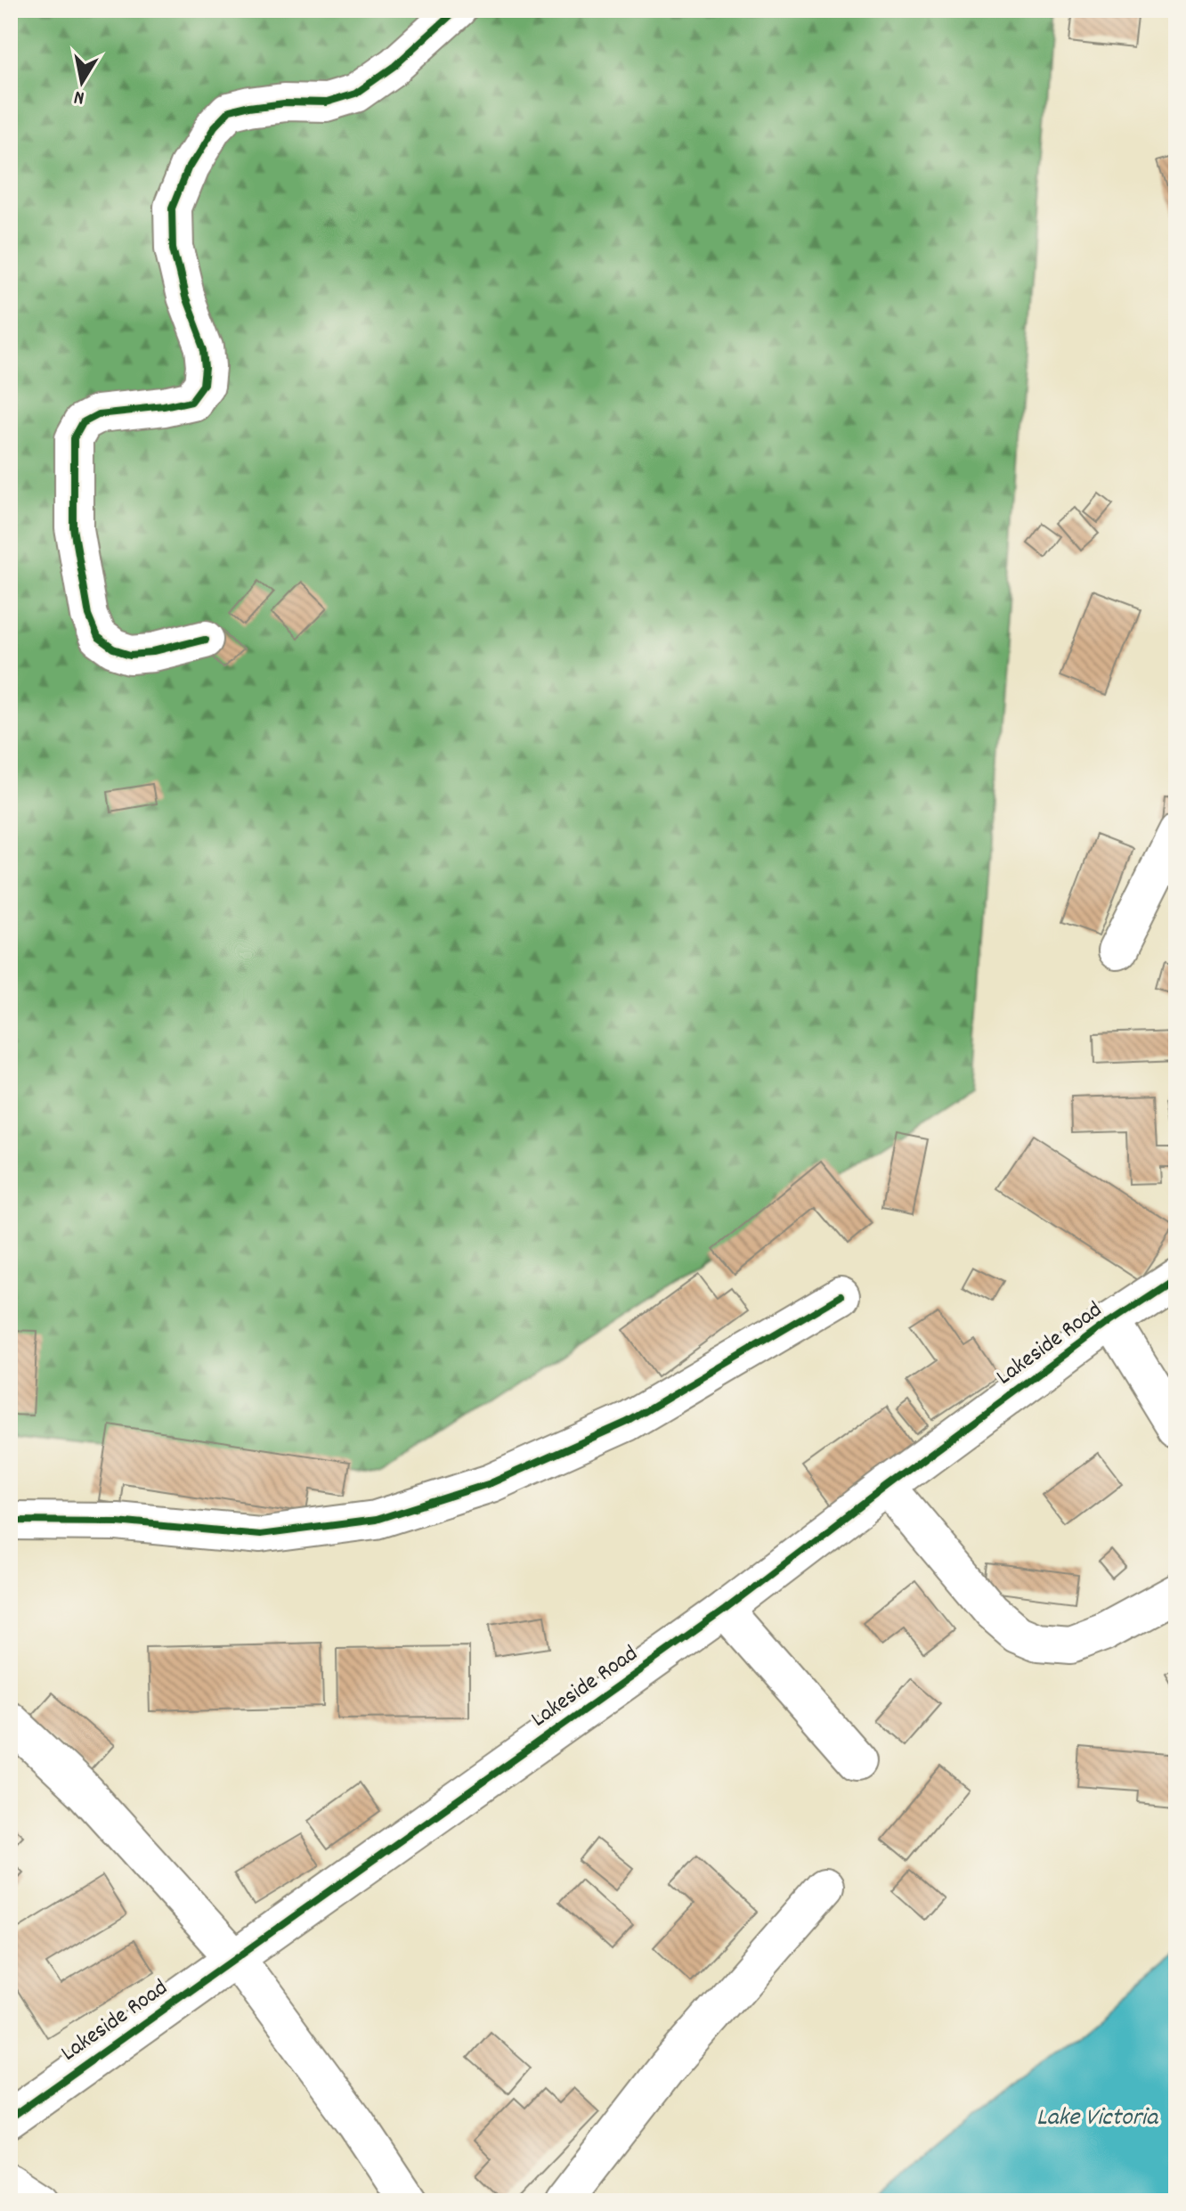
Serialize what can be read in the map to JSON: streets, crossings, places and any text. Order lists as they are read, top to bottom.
{
  "streets": {
    "street": ["Lakeside Road"]
  },
  "water": ["Lake Victoria"],
  "north": "bottom"
}
